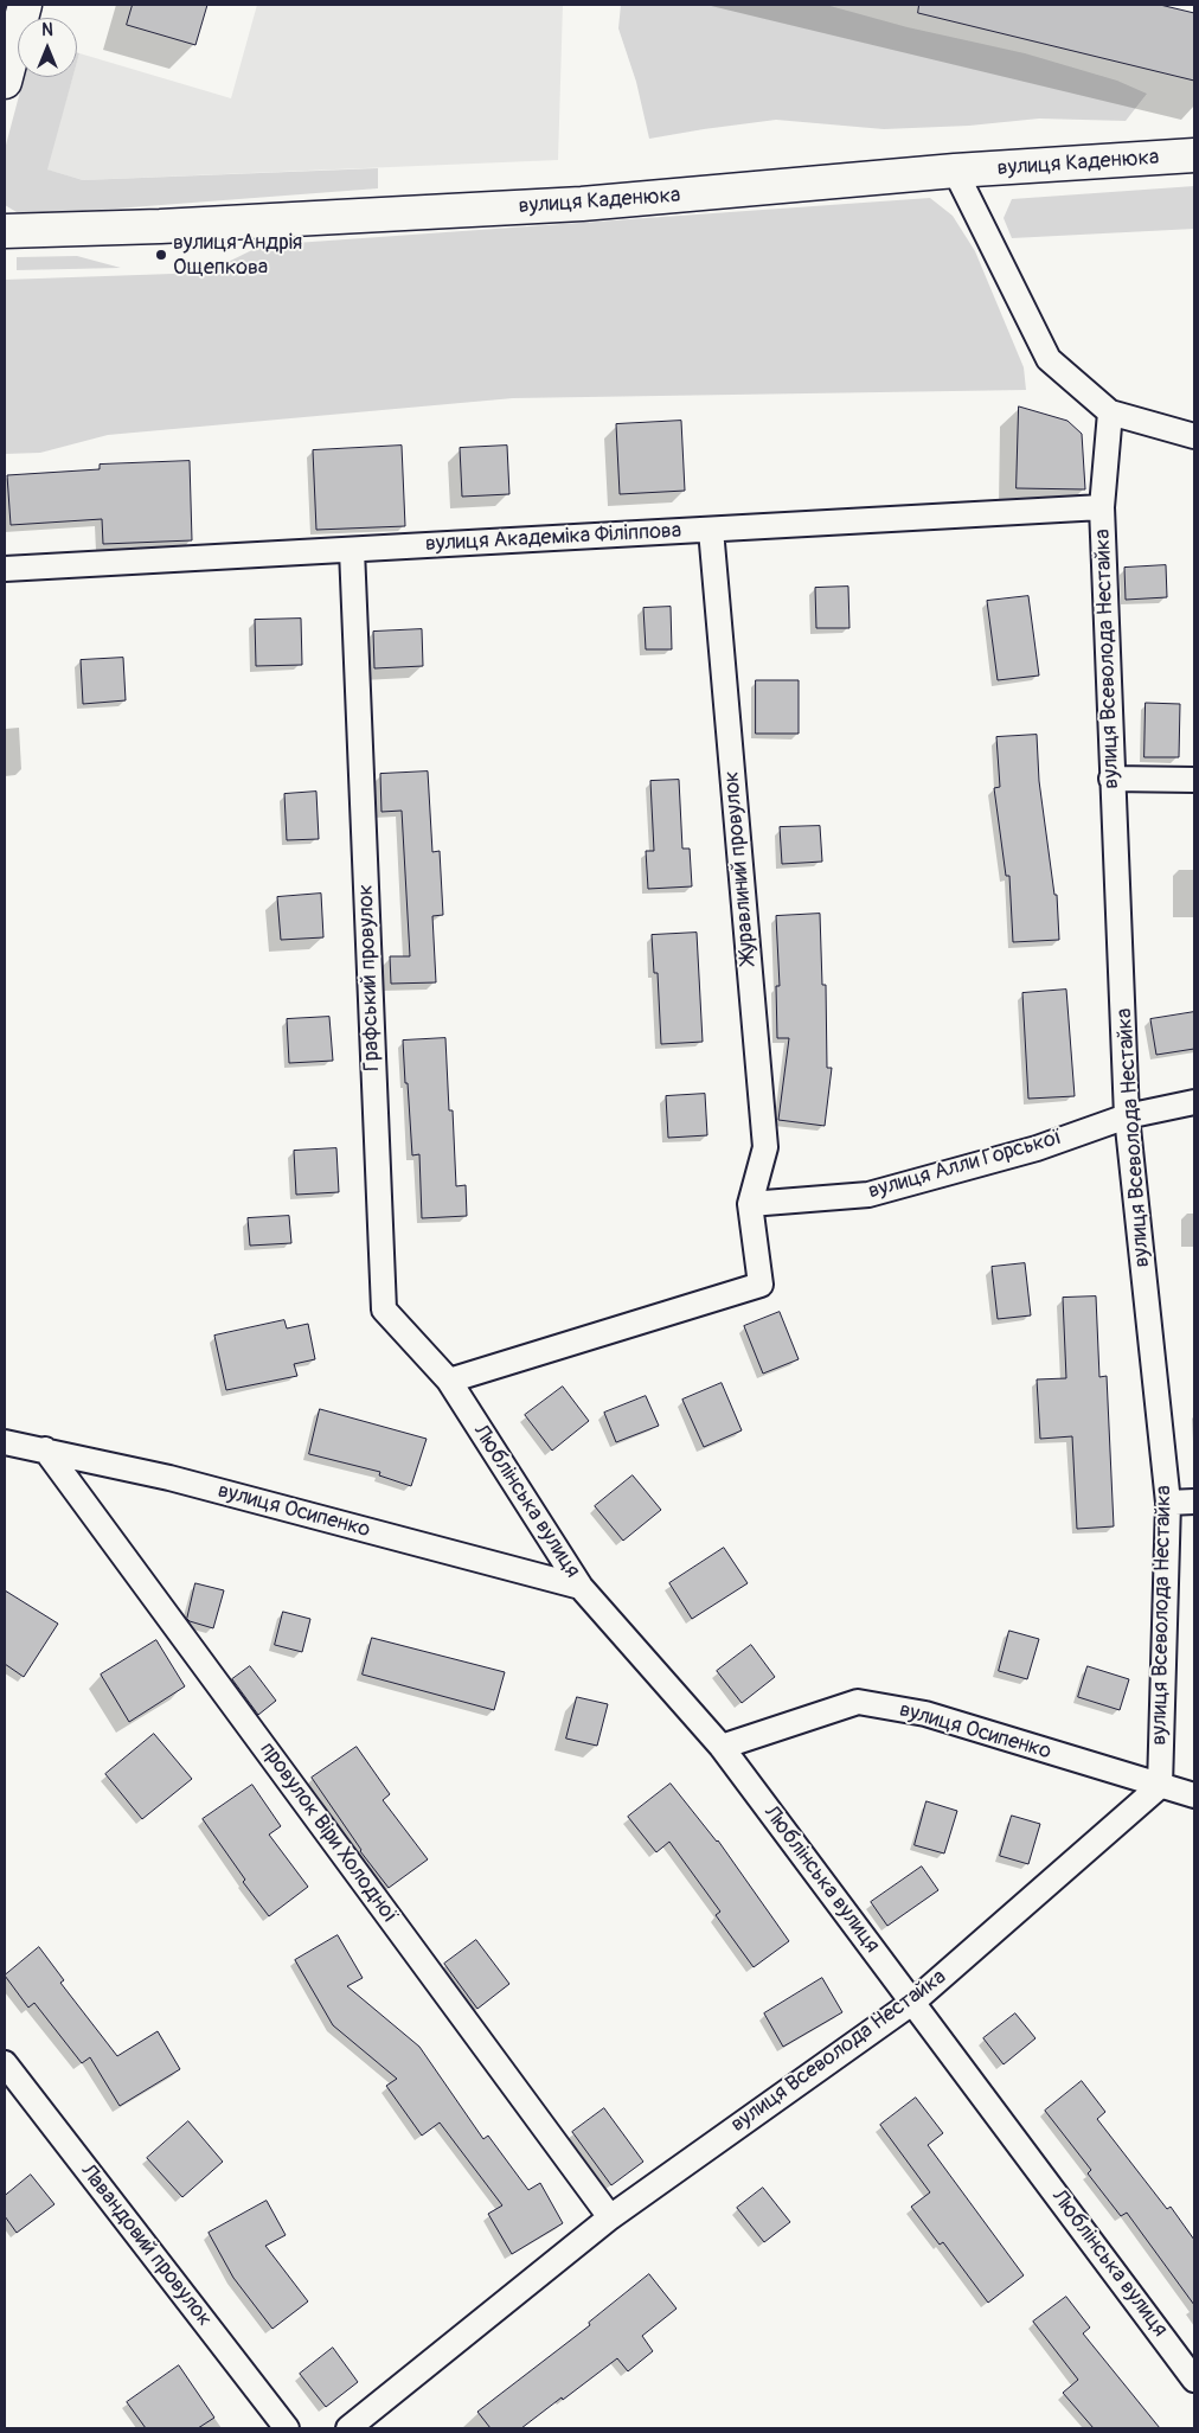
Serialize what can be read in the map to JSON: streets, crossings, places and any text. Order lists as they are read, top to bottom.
{
  "streets": {
    "street": [
      "вулиця Каденюка",
      "вулиця Академіка Філіппова",
      "вулиця Всеволода Нестайка",
      "Журавлиний провулок",
      "Графський провулок",
      "вулиця Алли Горської",
      "Люблінська вулиця",
      "вулиця Осипенко",
      "провулок Віри Холодної",
      "Лавандовий провулок"
    ]
  },
  "crossings": [
    ["вулиця Академіка Філіппова", "вулиця Всеволода Нестайка"],
    ["вулиця Академіка Філіппова", "Журавлиний провулок"],
    ["вулиця Академіка Філіппова", "Графський провулок"],
    ["вулиця Всеволода Нестайка", "вулиця Алли Горської"],
    ["вулиця Всеволода Нестайка", "Люблінська вулиця"],
    ["вулиця Всеволода Нестайка", "вулиця Осипенко"],
    ["вулиця Всеволода Нестайка", "провулок Віри Холодної"],
    ["Журавлиний провулок", "вулиця Алли Горської"],
    ["Графський провулок", "Люблінська вулиця"],
    ["Люблінська вулиця", "вулиця Осипенко"],
    ["вулиця Осипенко", "провулок Віри Холодної"]
  ],
  "places": ["вулиця Андрія Ощепкова"],
  "north": "top"
}
